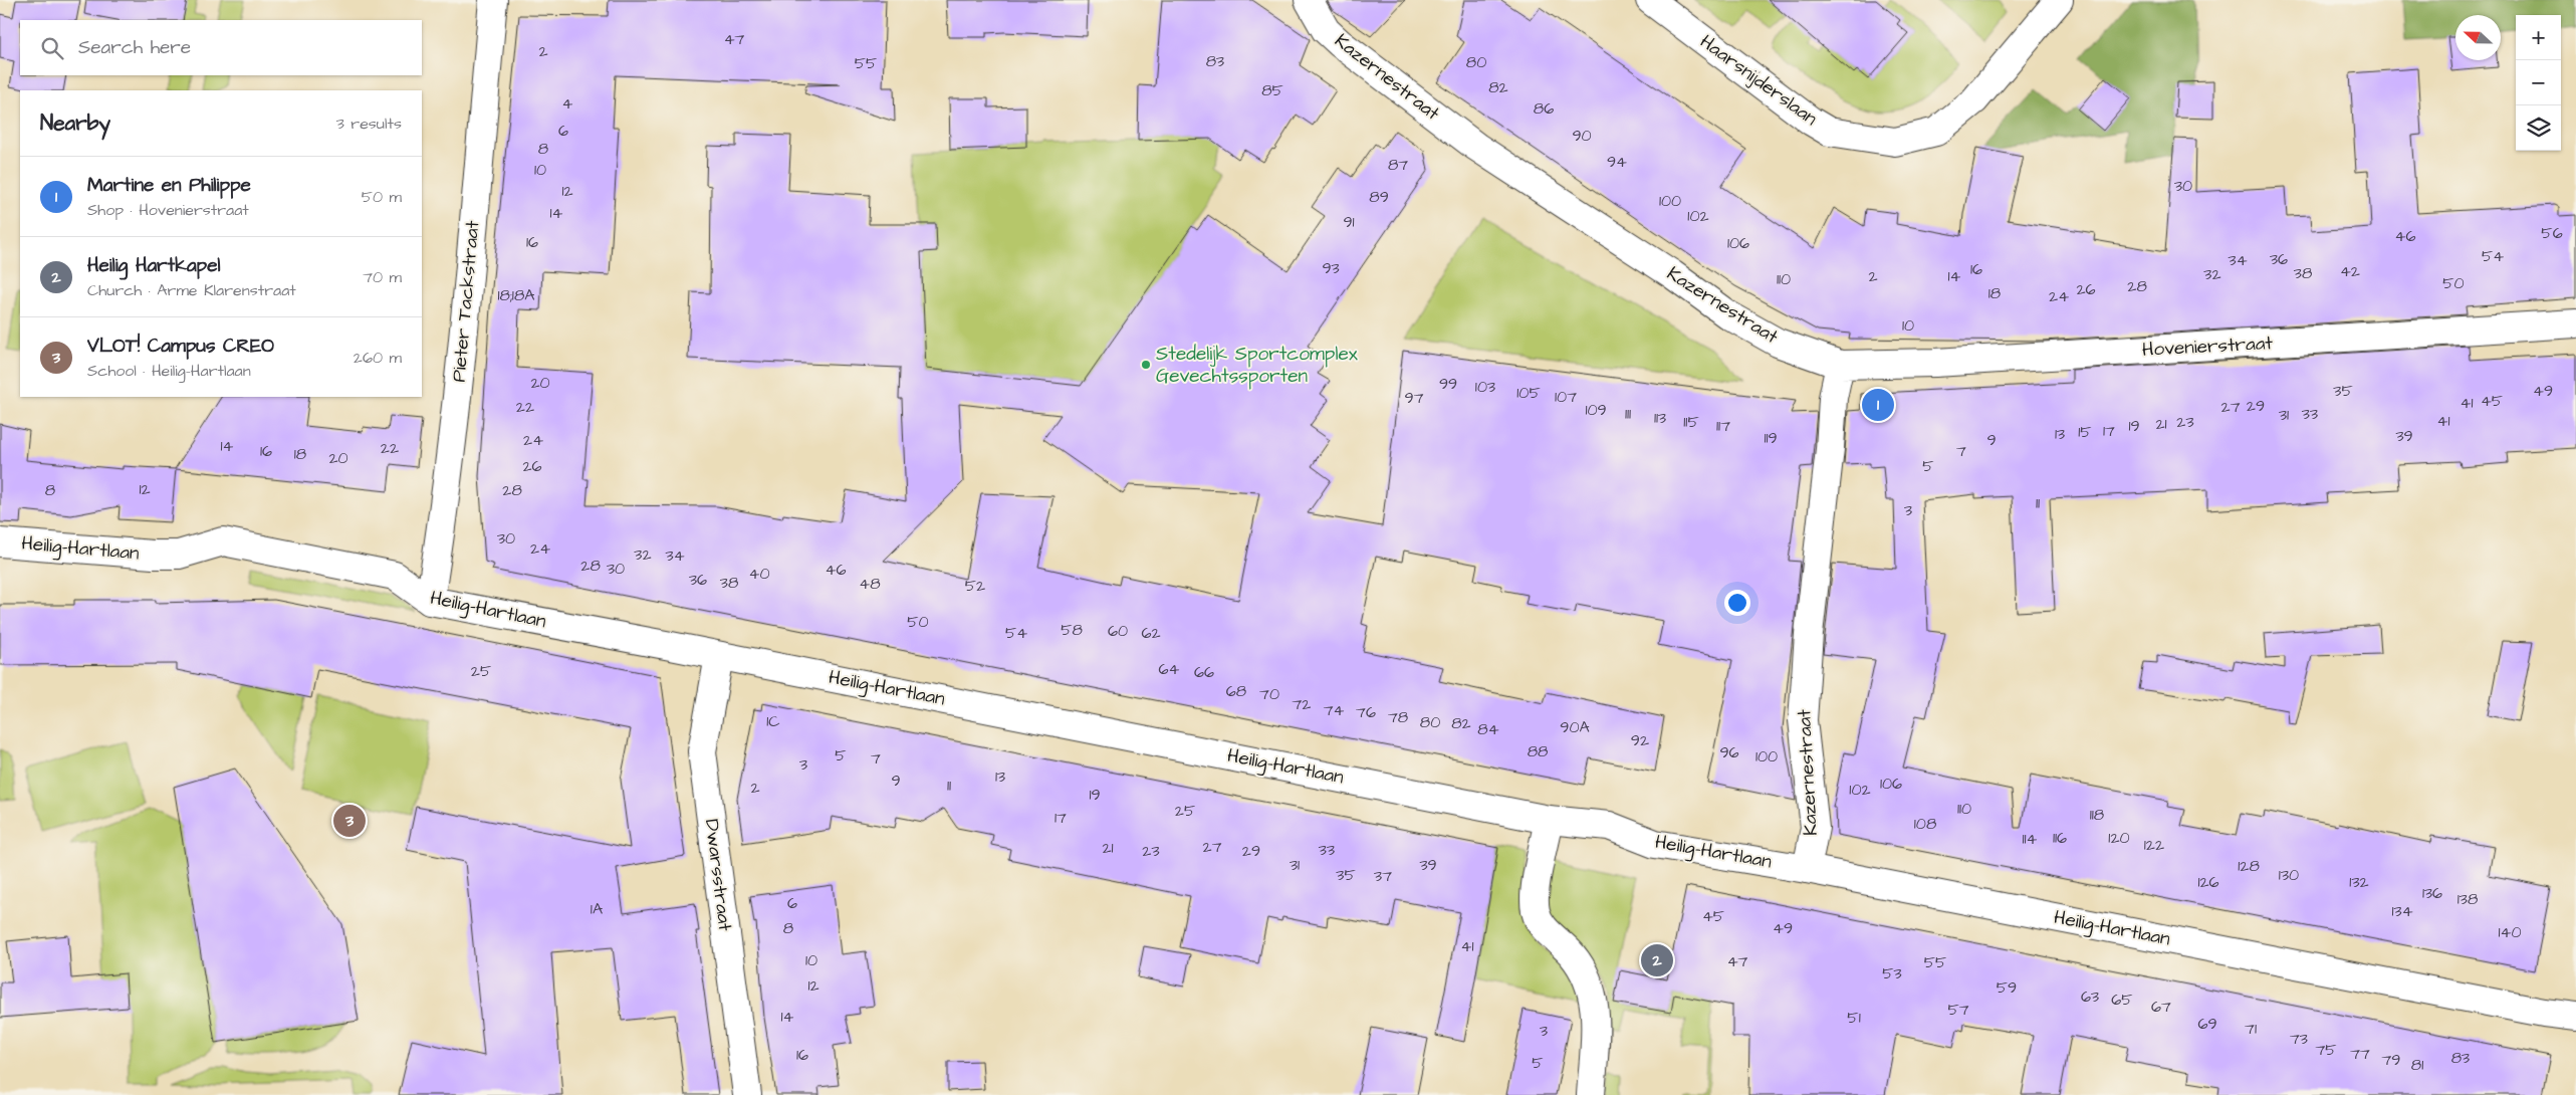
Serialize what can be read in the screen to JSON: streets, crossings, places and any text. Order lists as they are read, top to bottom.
{
  "streets": {
    "street": [
      "Kazernestraat",
      "Haarsnijderslaan",
      "Pieter Tackstraat",
      "Hovenierstraat",
      "Heilig-Hartlaan",
      "Dwarsstraat"
    ]
  },
  "crossings": [
    ["Kazernestraat", "Hovenierstraat"],
    ["Kazernestraat", "Heilig-Hartlaan"],
    ["Pieter Tackstraat", "Heilig-Hartlaan"],
    ["Heilig-Hartlaan", "Dwarsstraat"]
  ],
  "places": ["Stedelijk Sportcomplex Gevechtssporten"],
  "house_numbers": [
    "47",
    "2",
    "83",
    "80",
    "55",
    "82",
    "85",
    "4",
    "86",
    "6",
    "90",
    "8",
    "94",
    "87",
    "10",
    "30",
    "12",
    "89",
    "100",
    "14",
    "102",
    "91",
    "56",
    "46",
    "16",
    "106",
    "54",
    "36",
    "34",
    "93",
    "16",
    "42",
    "38",
    "32",
    "2",
    "14",
    "110",
    "50",
    "28",
    "26",
    "18",
    "18;18A",
    "24",
    "10",
    "20",
    "99",
    "103",
    "35",
    "49",
    "105",
    "107",
    "97",
    "45",
    "41",
    "29",
    "22",
    "27",
    "109",
    "111",
    "33",
    "31",
    "113",
    "41",
    "115",
    "23",
    "21",
    "117",
    "19",
    "17",
    "15",
    "13",
    "39",
    "119",
    "24",
    "9",
    "14",
    "22",
    "16",
    "7",
    "18",
    "20",
    "26",
    "5",
    "12",
    "8",
    "28",
    "11",
    "3",
    "30",
    "24",
    "32",
    "34",
    "28",
    "30",
    "46",
    "40",
    "36",
    "38",
    "48",
    "52",
    "50",
    "58",
    "60",
    "54",
    "62",
    "64",
    "25",
    "66",
    "68",
    "70",
    "72",
    "74",
    "76",
    "78",
    "1C",
    "80",
    "82",
    "90A",
    "84",
    "92",
    "88",
    "96",
    "5",
    "100",
    "7",
    "3",
    "13",
    "9",
    "106",
    "11",
    "2",
    "102",
    "19",
    "110",
    "25",
    "118",
    "17",
    "108",
    "116",
    "120",
    "114",
    "122",
    "27",
    "21",
    "33",
    "23",
    "29",
    "31",
    "39",
    "128",
    "35",
    "130",
    "37",
    "126",
    "132",
    "136",
    "138",
    "6",
    "1A",
    "134",
    "45",
    "8",
    "49",
    "140",
    "41",
    "10",
    "47",
    "55",
    "53",
    "12",
    "59",
    "63",
    "65",
    "67",
    "57",
    "14",
    "51",
    "69",
    "71",
    "3",
    "73",
    "75",
    "77",
    "16",
    "83",
    "79",
    "5",
    "81"
  ],
  "north": "left",
  "page": {
    "map_buttons": ["+", "−"],
    "search": "Search here",
    "heading": ["Nearby", "3 results"],
    "list": [
      {
        "mark": "1",
        "name": "Martine en Philippe",
        "note": "Shop · Hovenierstraat",
        "value": "50 m"
      },
      {
        "mark": "2",
        "name": "Heilig Hartkapel",
        "note": "Church · Arme Klarenstraat",
        "value": "70 m"
      },
      {
        "mark": "3",
        "name": "VLOT! Campus CREO",
        "note": "School · Heilig-Hartlaan",
        "value": "260 m"
      }
    ],
    "pins": ["1", "3", "2"]
  }
}
